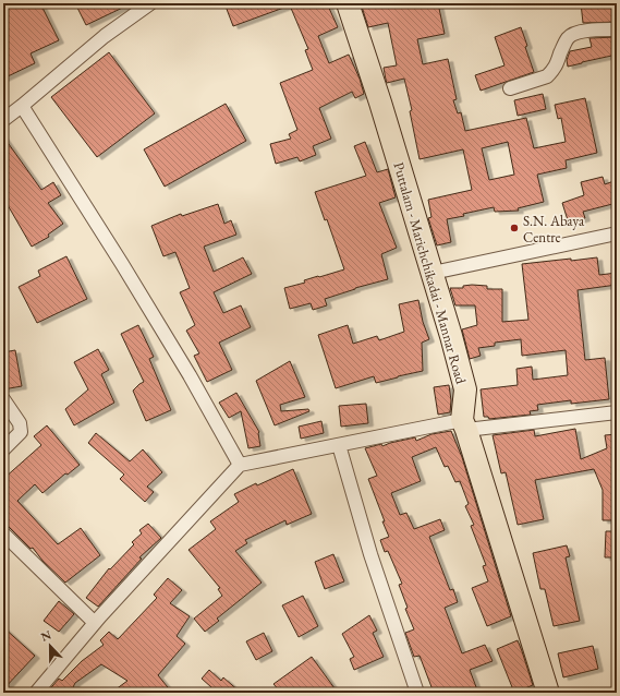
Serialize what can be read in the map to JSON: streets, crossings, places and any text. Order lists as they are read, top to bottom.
{
  "streets": {
    "main road": ["Puttalam - Marichchikadai - Mannar Road"]
  },
  "places": ["S.N. Abaya Centre"],
  "north": "top"
}
